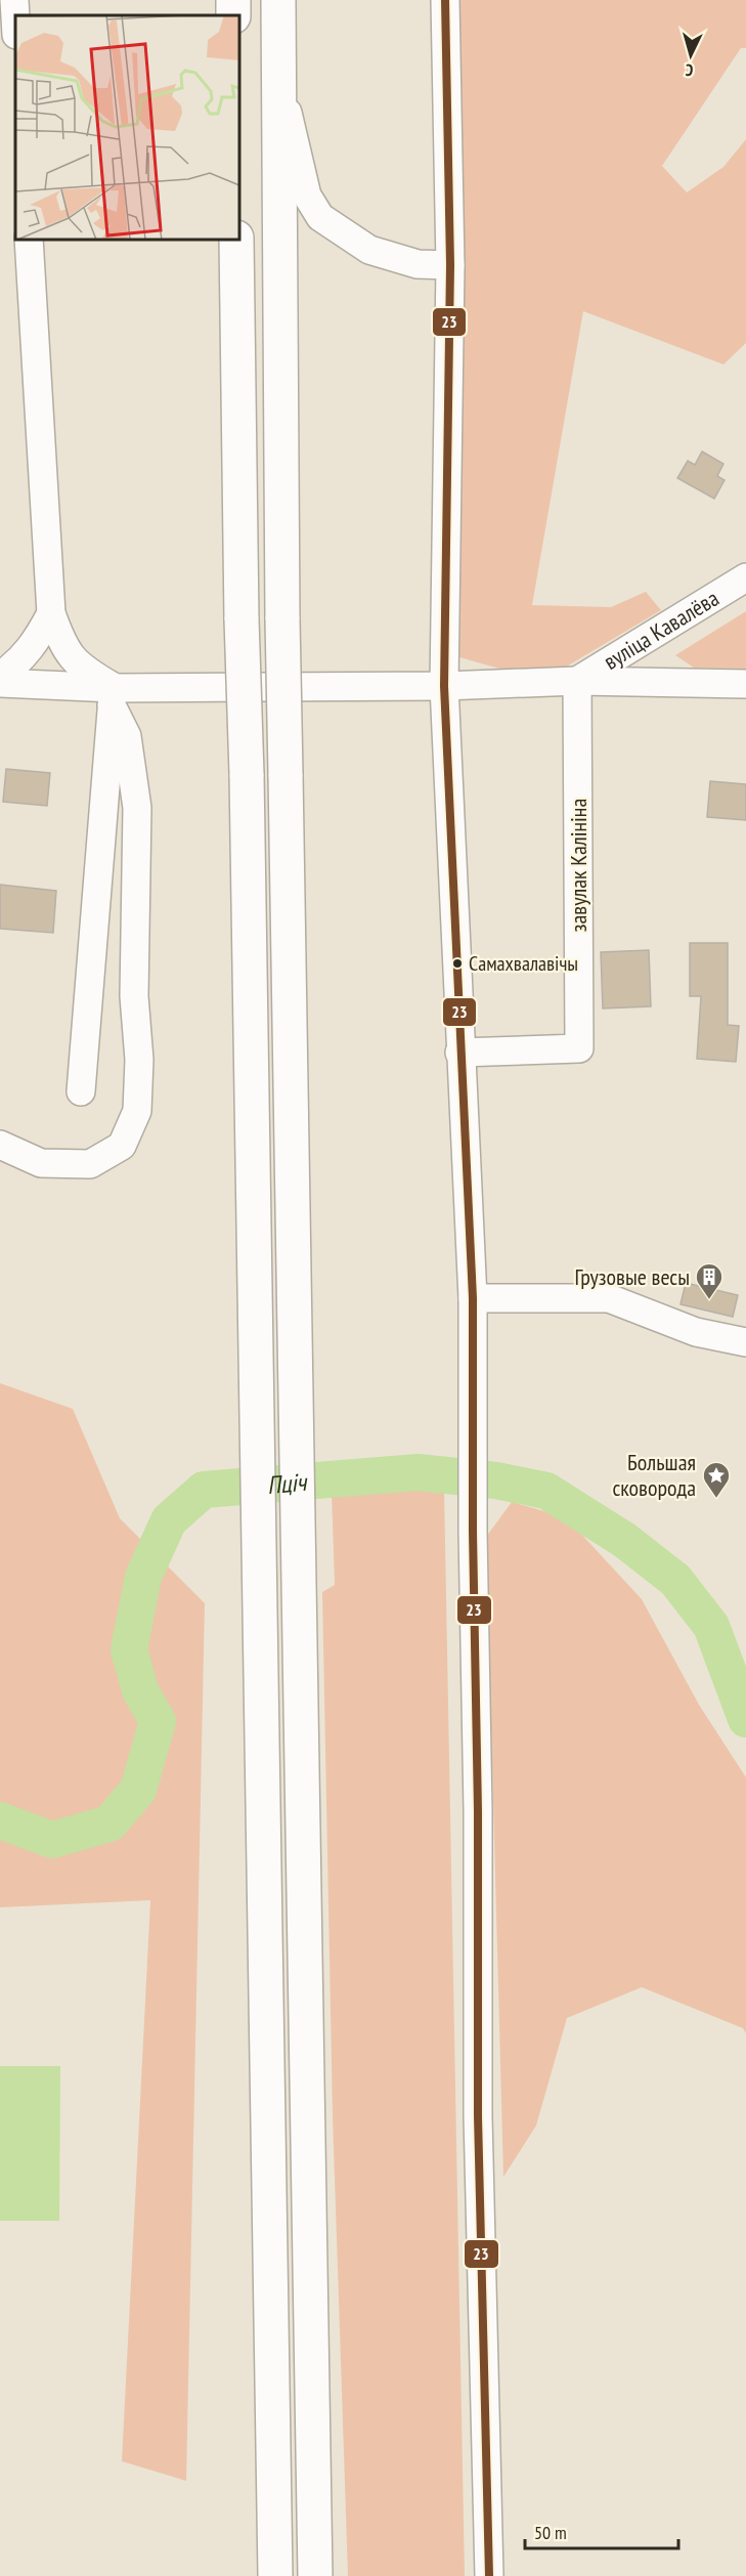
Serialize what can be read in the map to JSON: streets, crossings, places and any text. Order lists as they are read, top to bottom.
{
  "streets": {
    "street": ["вуліца Кавалёва", "завулак Калініна"]
  },
  "crossings": [
    ["вуліца Кавалёва", "завулак Калініна"]
  ],
  "water": ["Пціч"],
  "places": {
    "other": ["Самахвалавічы"],
    "building": ["Грузовые весы"],
    "place": ["Большая сковорода"]
  },
  "lines": ["transit line 23"],
  "scale_bar": "50 m",
  "north": "bottom"
}
